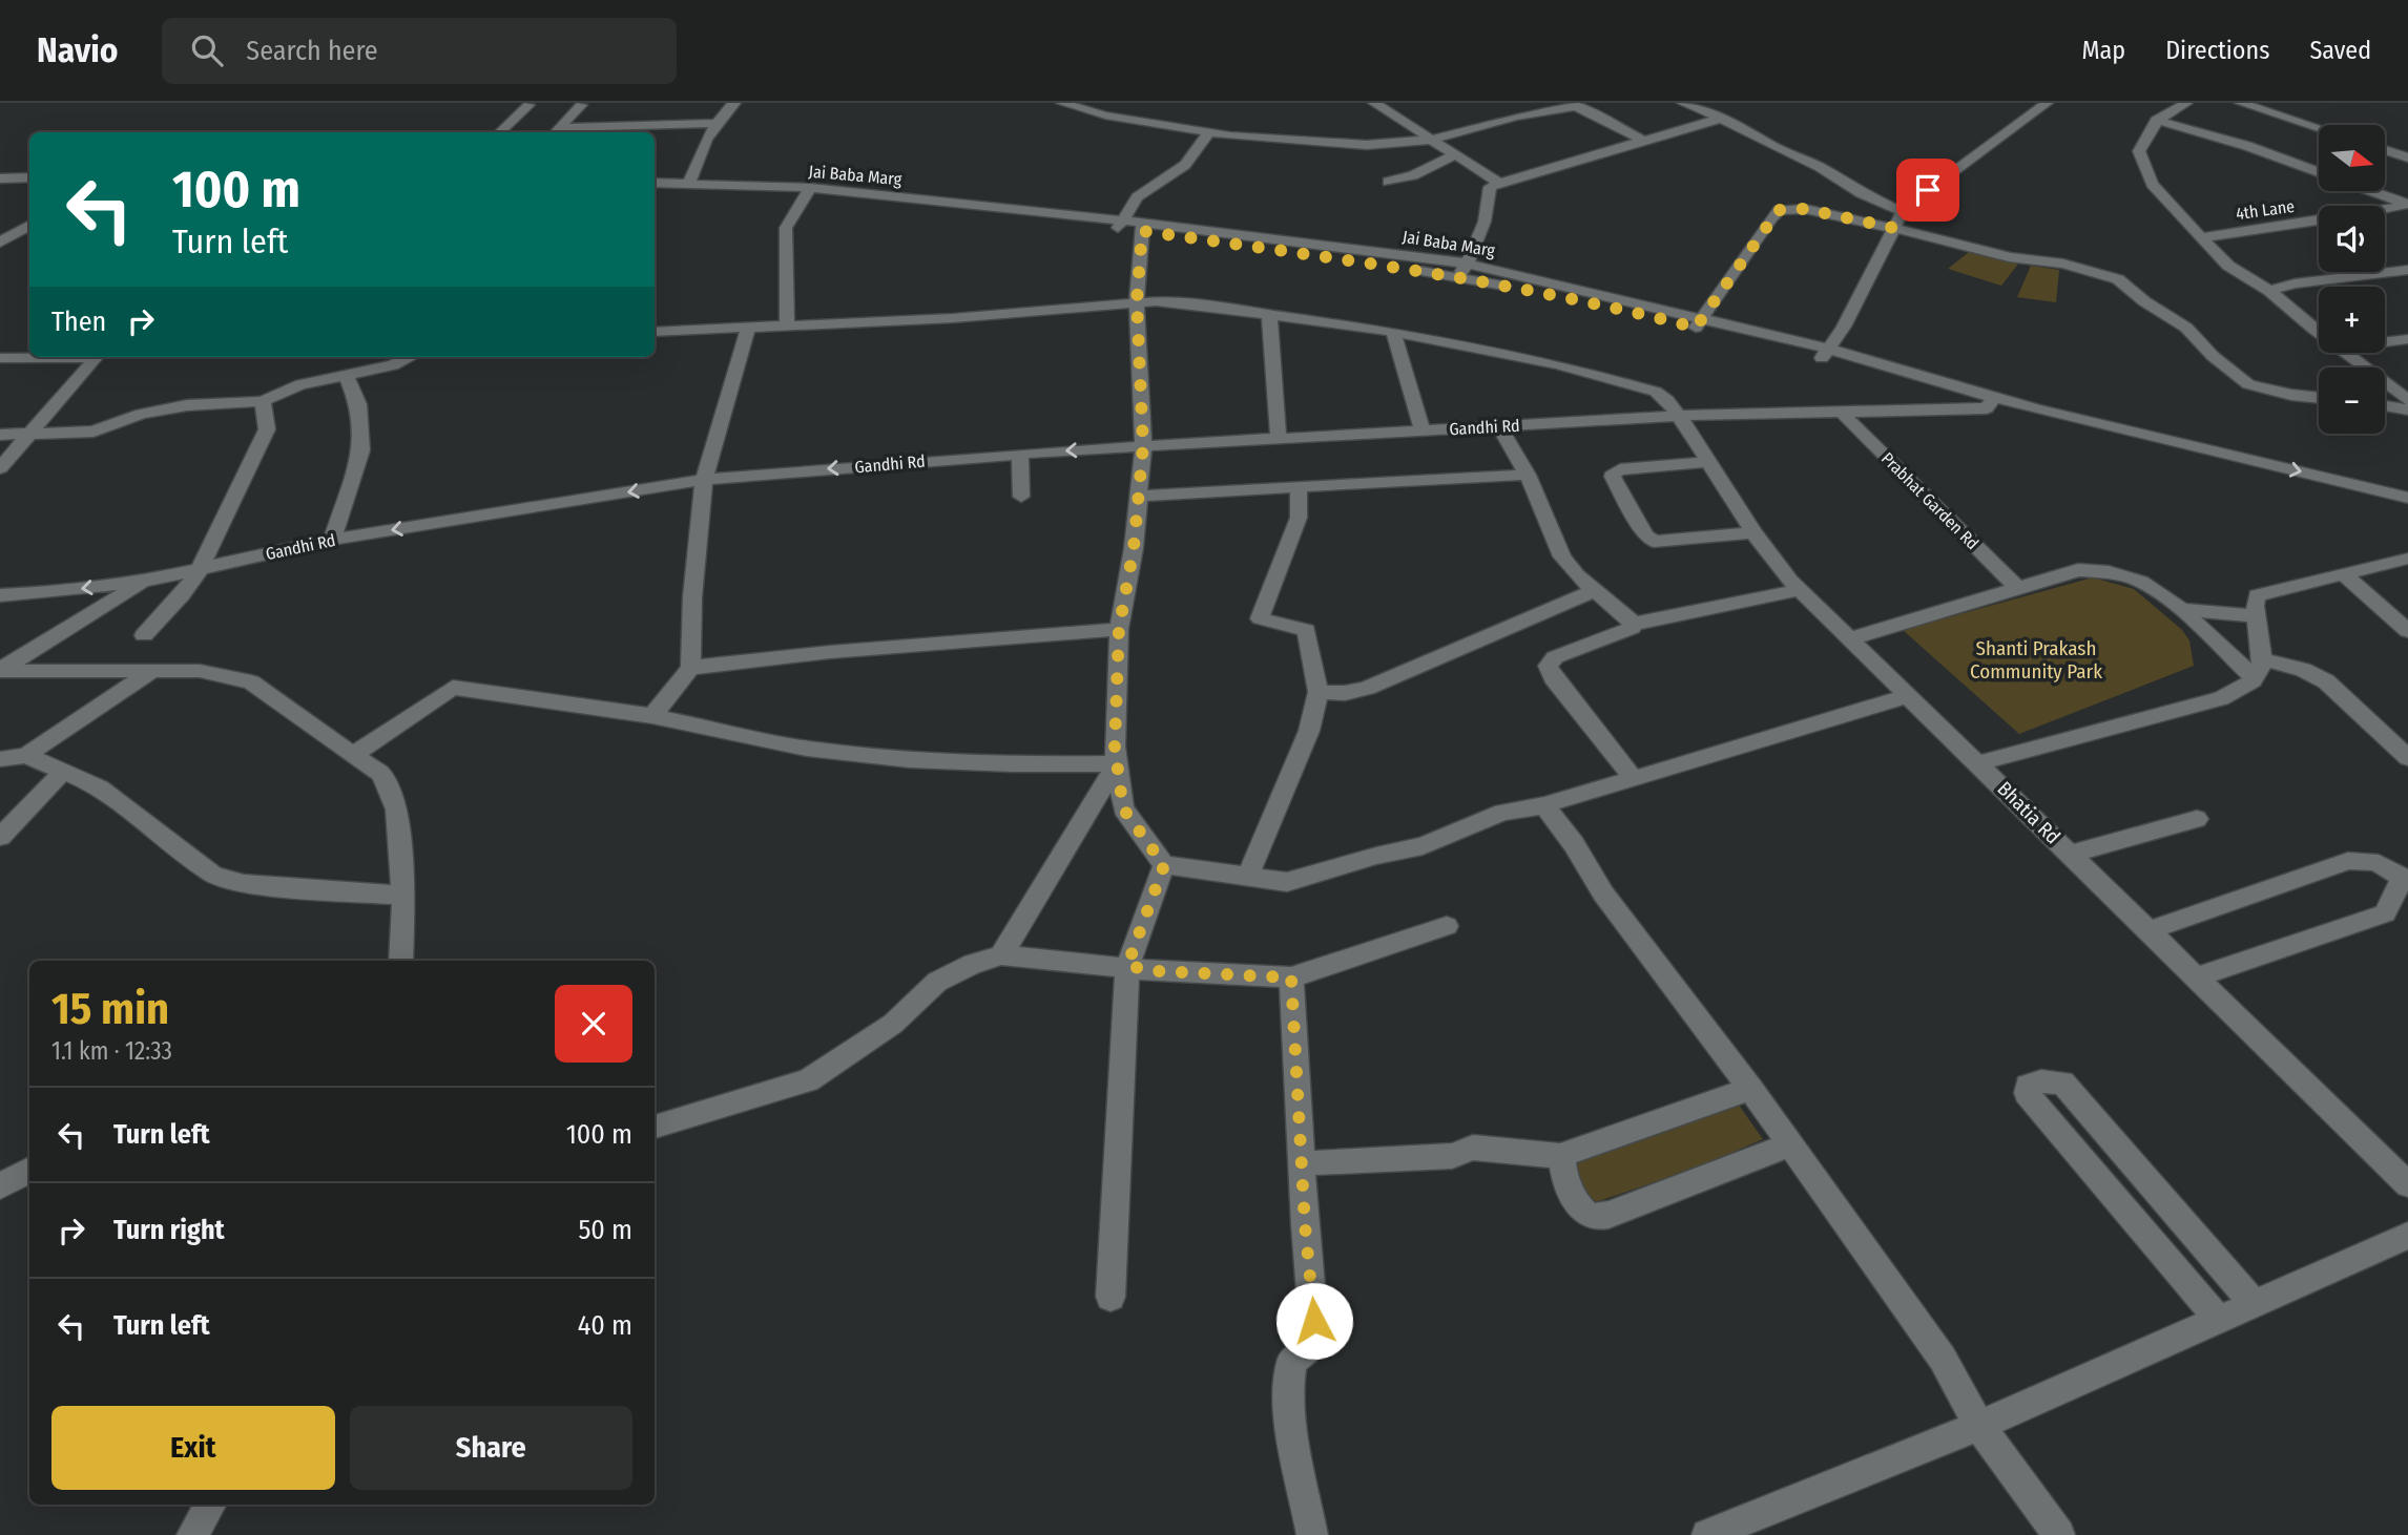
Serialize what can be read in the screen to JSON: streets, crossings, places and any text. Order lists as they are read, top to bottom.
{
  "streets": {
    "street": [
      "Jai Baba Marg",
      "4th Lane",
      "Gandhi Rd",
      "Prabhat Garden Rd",
      "Bhatia Rd"
    ]
  },
  "crossings": [
    ["Jai Baba Marg", "Gandhi Rd"],
    ["Gandhi Rd", "Prabhat Garden Rd"],
    ["Gandhi Rd", "Bhatia Rd"]
  ],
  "parks": ["Shanti Prakash Community Park"],
  "north": "right",
  "page": {
    "header": "Navio",
    "search": "Search here",
    "nav": ["Map", "Directions", "Saved"],
    "map_buttons": ["+", "−"],
    "turn": ["100 m", "Turn left"],
    "then": "Then",
    "heading": ["15 min", "1.1 km · 12:33"],
    "list": [
      {
        "name": "Turn left",
        "value": "100 m"
      },
      {
        "name": "Turn right",
        "value": "50 m"
      },
      {
        "name": "Turn left",
        "value": "40 m"
      }
    ],
    "buttons": ["Exit", "Share"]
  }
}
